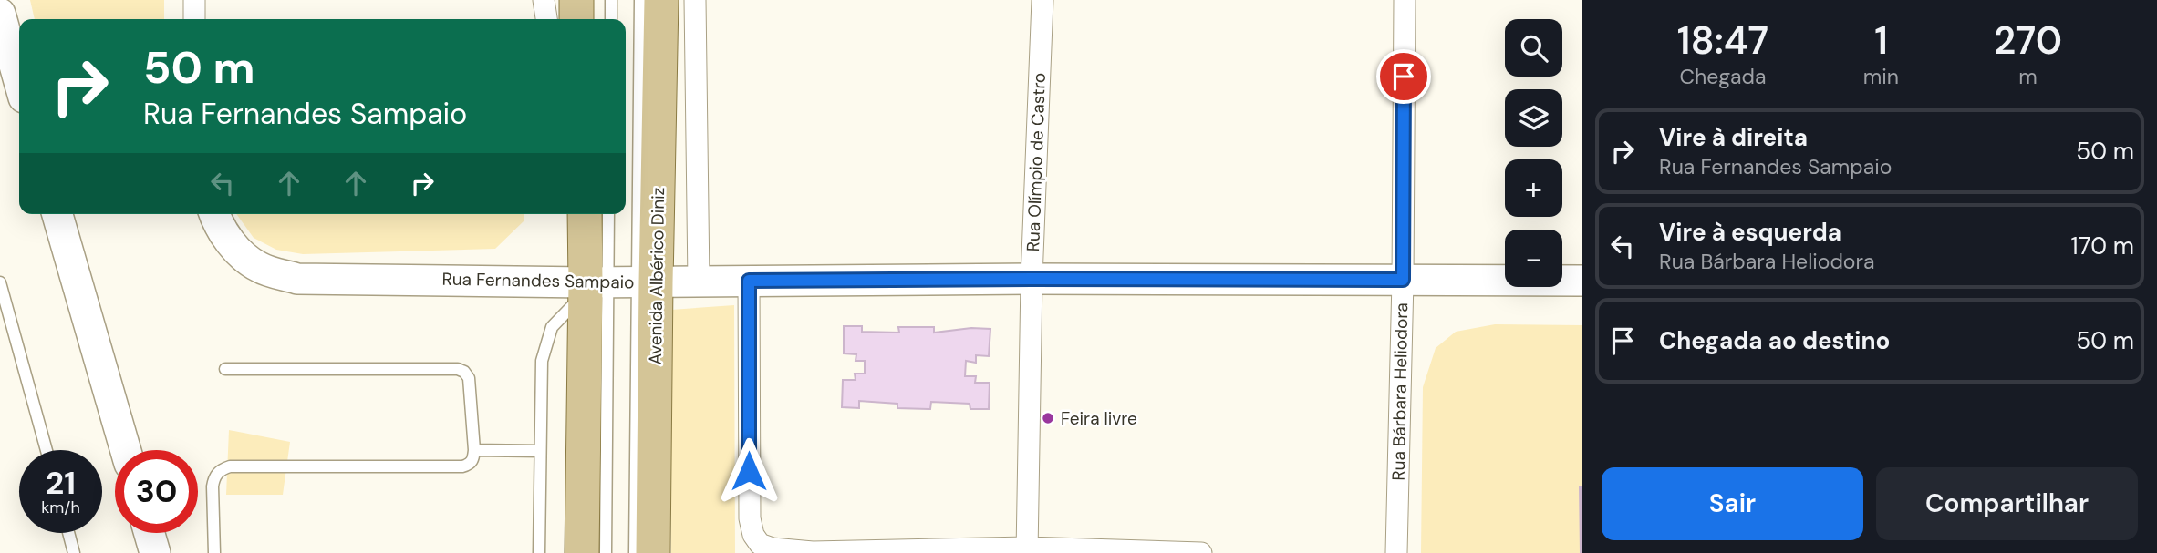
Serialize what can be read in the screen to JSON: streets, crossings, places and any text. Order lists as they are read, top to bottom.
{
  "streets": {
    "main road": ["Avenida Albérico Diniz", "Rua Fernandes Sampaio"],
    "street": ["Rua Olímpio de Castro", "Rua Bárbara Heliodora"]
  },
  "crossings": [
    ["Rua Olímpio de Castro", "Rua Fernandes Sampaio"],
    ["Avenida Albérico Diniz", "Rua Fernandes Sampaio"],
    ["Rua Fernandes Sampaio", "Rua Bárbara Heliodora"]
  ],
  "places": ["Feira livre"],
  "page": {
    "eta": [
      "18:47",
      "Chegada",
      "1",
      "min",
      "270",
      "m"
    ],
    "map_buttons": ["+", "−"],
    "turn": ["50 m", "Rua Fernandes Sampaio"],
    "list": [
      {
        "name": "Vire à direita",
        "note": "Rua Fernandes Sampaio",
        "value": "50 m"
      },
      {
        "name": "Vire à esquerda",
        "note": "Rua Bárbara Heliodora",
        "value": "170 m"
      },
      {
        "name": "Chegada ao destino",
        "value": "50 m"
      }
    ],
    "speed": "21 km/h",
    "limit": "30",
    "buttons": ["Sair", "Compartilhar"]
  }
}
